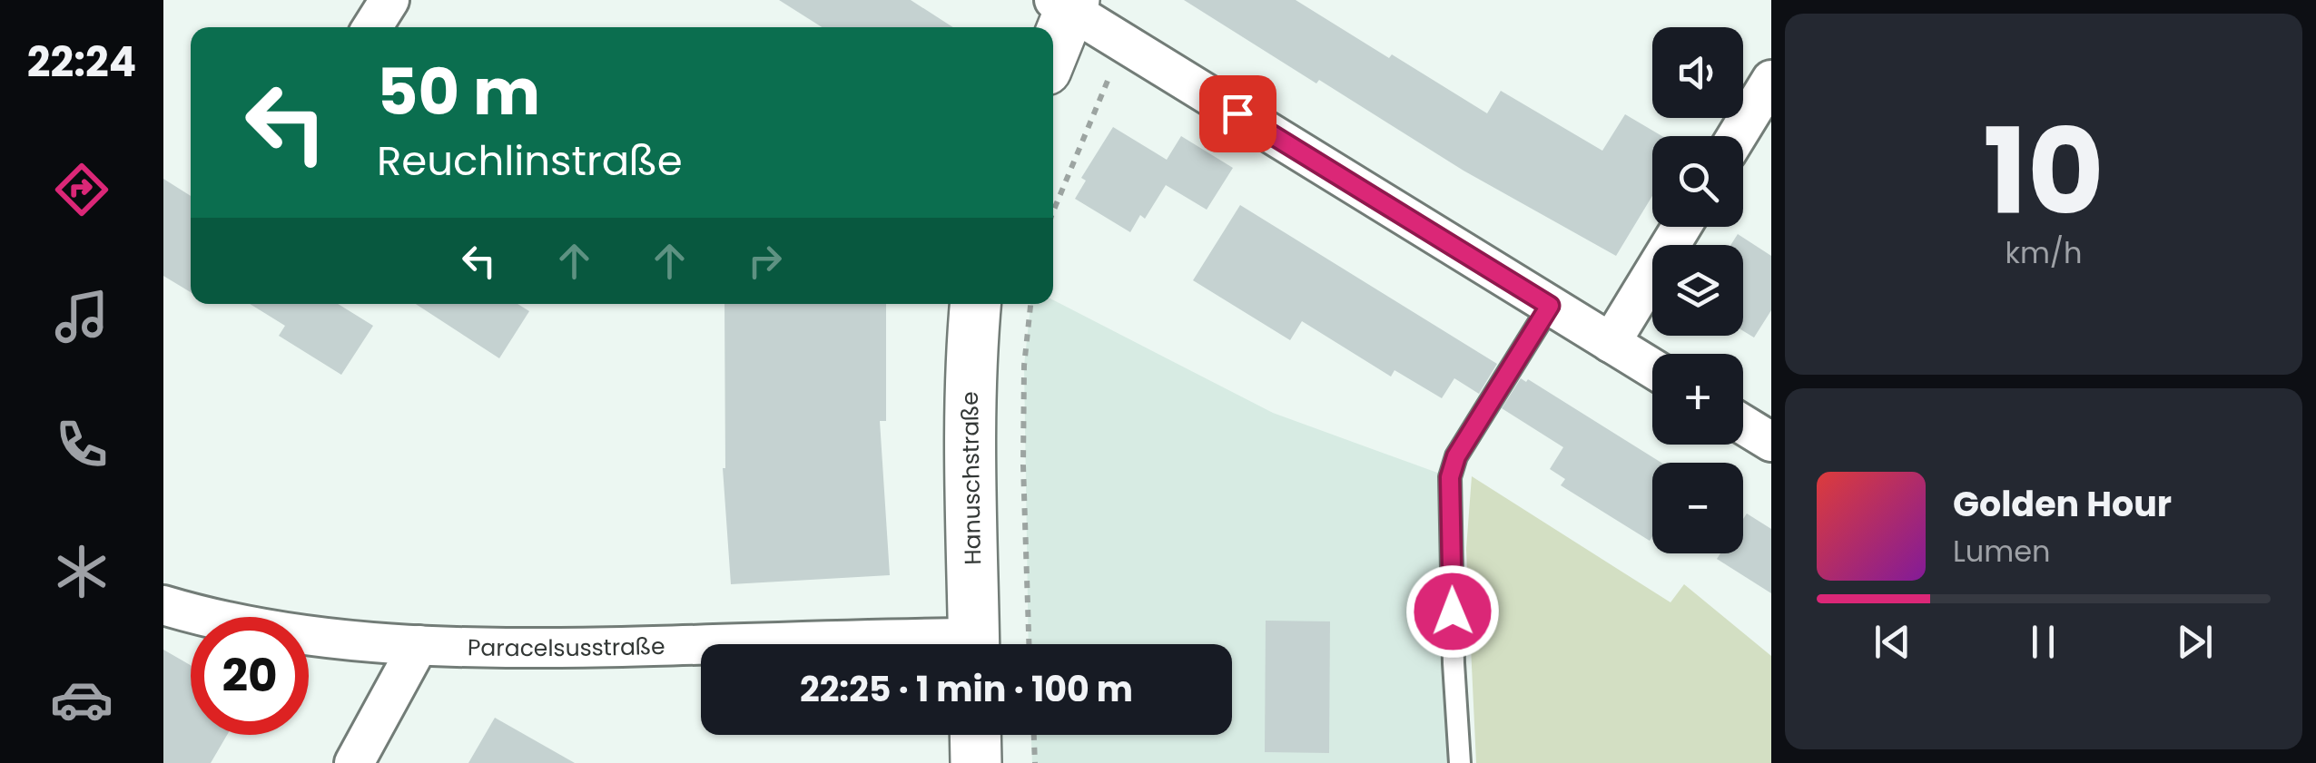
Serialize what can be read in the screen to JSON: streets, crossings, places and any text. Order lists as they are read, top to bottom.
{
  "streets": {
    "street": ["Hanuschstraße", "Paracelsusstraße"]
  },
  "page": {
    "tabs": "22:24",
    "tile": ["10", "km/h"],
    "map_buttons": ["+", "−"],
    "turn": ["50 m", "Reuchlinstraße"],
    "song": ["Golden Hour", "Lumen"],
    "limit": "20",
    "trip": "22:25 · 1 min · 100 m"
  }
}
